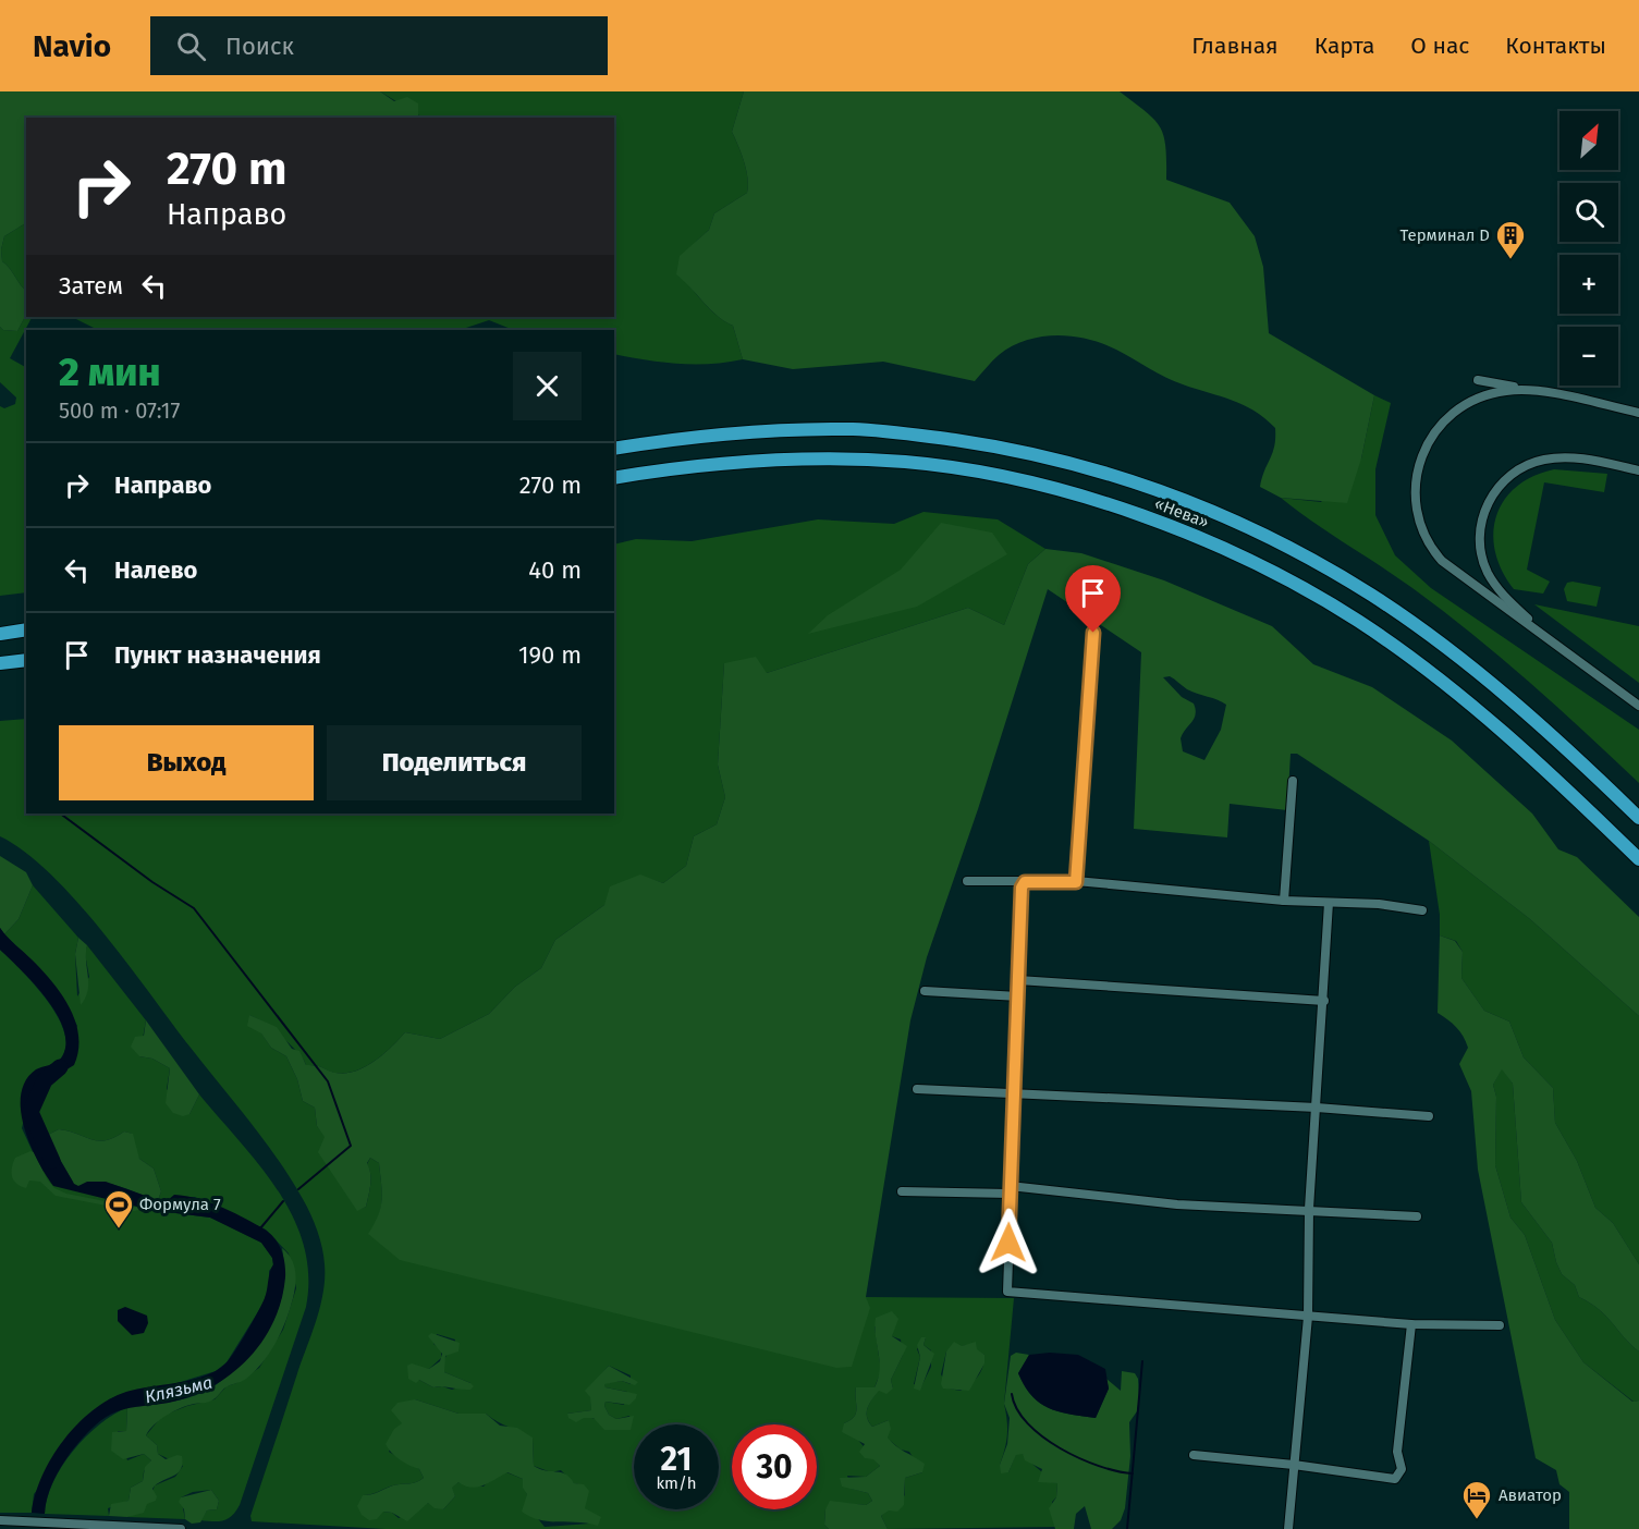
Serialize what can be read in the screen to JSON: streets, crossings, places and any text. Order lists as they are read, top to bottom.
{
  "streets": {
    "highway": ["«Нева»"]
  },
  "water": ["Клязьма"],
  "places": {
    "building": ["Терминал D"],
    "sports": ["Формула 7"],
    "hotel": ["Авиатор"]
  },
  "north": "top right",
  "page": {
    "header": "Navio",
    "search": "Поиск",
    "nav": [
      "Главная",
      "Карта",
      "О нас",
      "Контакты"
    ],
    "map_buttons": ["+", "−"],
    "turn": ["270 m", "Направо"],
    "then": "Затем",
    "heading": ["2 мин", "500 m · 07:17"],
    "list": [
      {
        "name": "Направо",
        "value": "270 m"
      },
      {
        "name": "Налево",
        "value": "40 m"
      },
      {
        "name": "Пункт назначения",
        "value": "190 m"
      }
    ],
    "buttons": ["Выход", "Поделиться"],
    "speed": "21 km/h",
    "limit": "30"
  }
}
